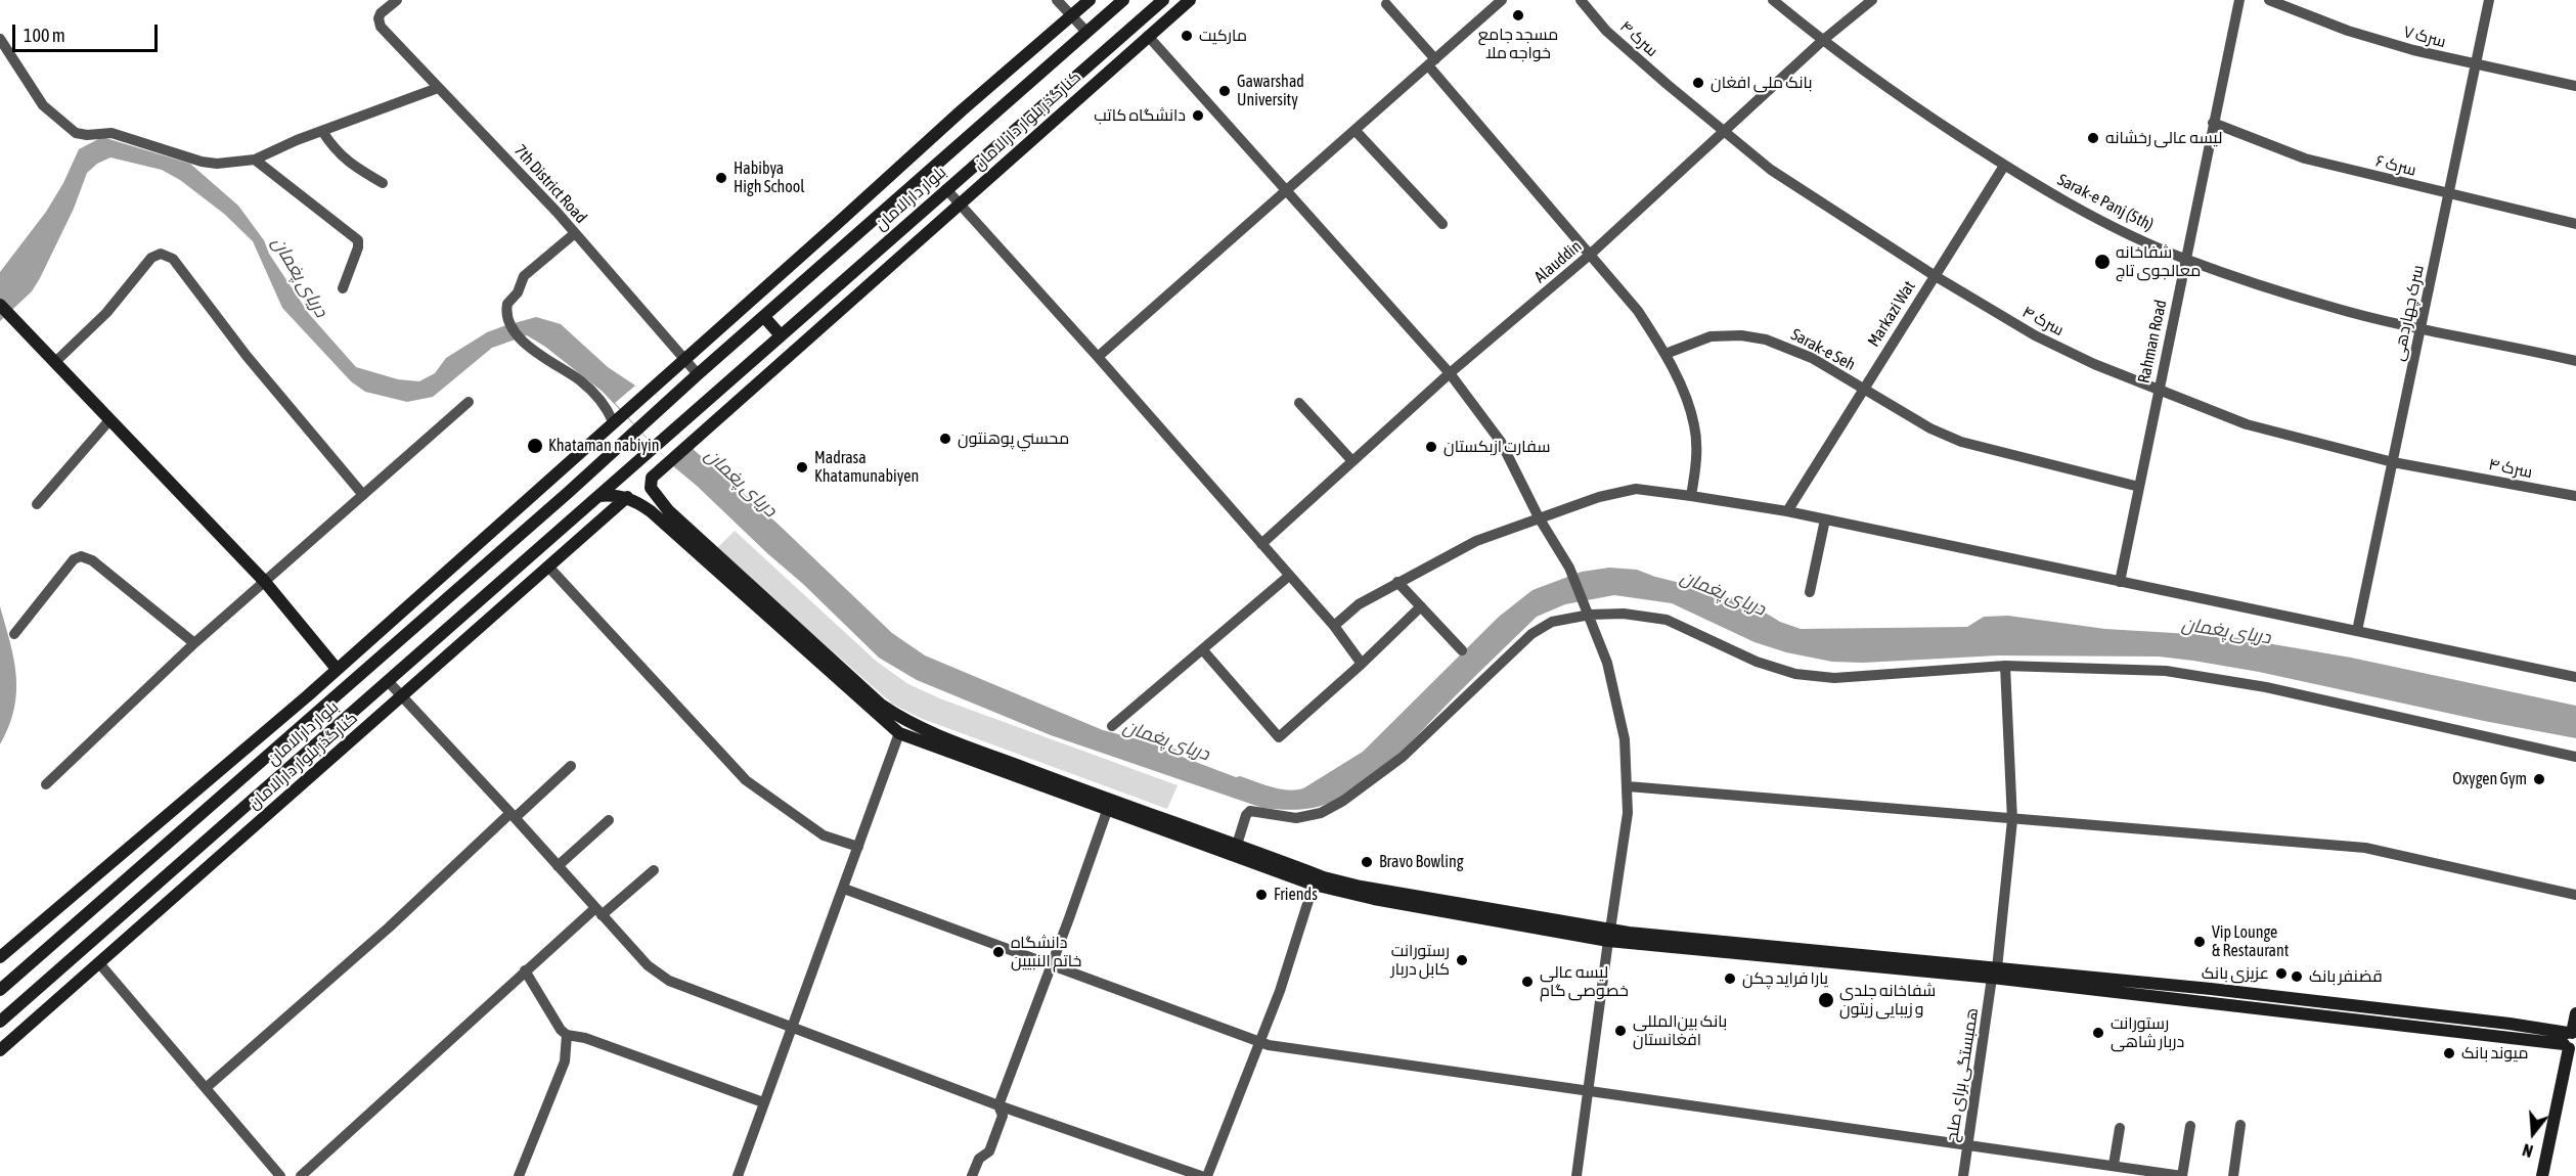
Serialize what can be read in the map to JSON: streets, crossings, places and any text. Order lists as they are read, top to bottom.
{
  "streets": {
    "main road": ["کنارگذر بلوار دارالامان", "بلوار دارالامان"],
    "street": [
      "سرک ۷",
      "سرک ۴",
      "سرک ۶",
      "7th District Road",
      "Sarak-e Panj (5th)",
      "Alauddin",
      "سرک چهاردهی",
      "Markazi Wat",
      "Rahman Road",
      "Sarak-e Seh",
      "همبستگی برای صلح"
    ]
  },
  "crossings": [
    ["سرک ۷", "سرک چهاردهی"],
    ["سرک ۴", "Alauddin"],
    ["سرک ۴", "سرک چهاردهی"],
    ["سرک ۴", "Markazi Wat"],
    ["سرک ۴", "Rahman Road"],
    ["سرک ۶", "سرک چهاردهی"],
    ["سرک ۶", "Rahman Road"],
    ["7th District Road", "بلوار دارالامان"],
    ["Sarak-e Panj (5th)", "Alauddin"],
    ["Sarak-e Panj (5th)", "سرک چهاردهی"],
    ["Sarak-e Panj (5th)", "Markazi Wat"],
    ["Sarak-e Panj (5th)", "Rahman Road"],
    ["Markazi Wat", "Sarak-e Seh"],
    ["Rahman Road", "Sarak-e Seh"]
  ],
  "water": ["دریای پغمان"],
  "places": [
    "مسجد جامع خواجه ملا",
    "مارکیت",
    "بانک ملی افغان",
    "Gawarshad University",
    "دانشگاه کاتب",
    "لیسه عالی رخشانه",
    "Habibya High School",
    "شفاخانه معالجوی تاج",
    "محسني پوهنتون",
    "Khataman nabiyin",
    "سفارت ازبکستان",
    "Madrasa Khatamunabiyen",
    "Oxygen Gym",
    "Bravo Bowling",
    "Friends",
    "Vip Lounge & Restaurant",
    "دانشگاه خاتم النبیین",
    "رستورانت کابل دربار",
    "عزیزی بانک",
    "قضنفر بانک",
    "یارا فراید چکن",
    "لیسه عالی خصوصی گام",
    "شفاخانه جلدی و زیبایی زیتون",
    "بانک بین‌المللی افغانستان",
    "رستورانت دربار شاهی",
    "میوند بانک"
  ],
  "scale_bar": "100 m",
  "north": "bottom"
}
